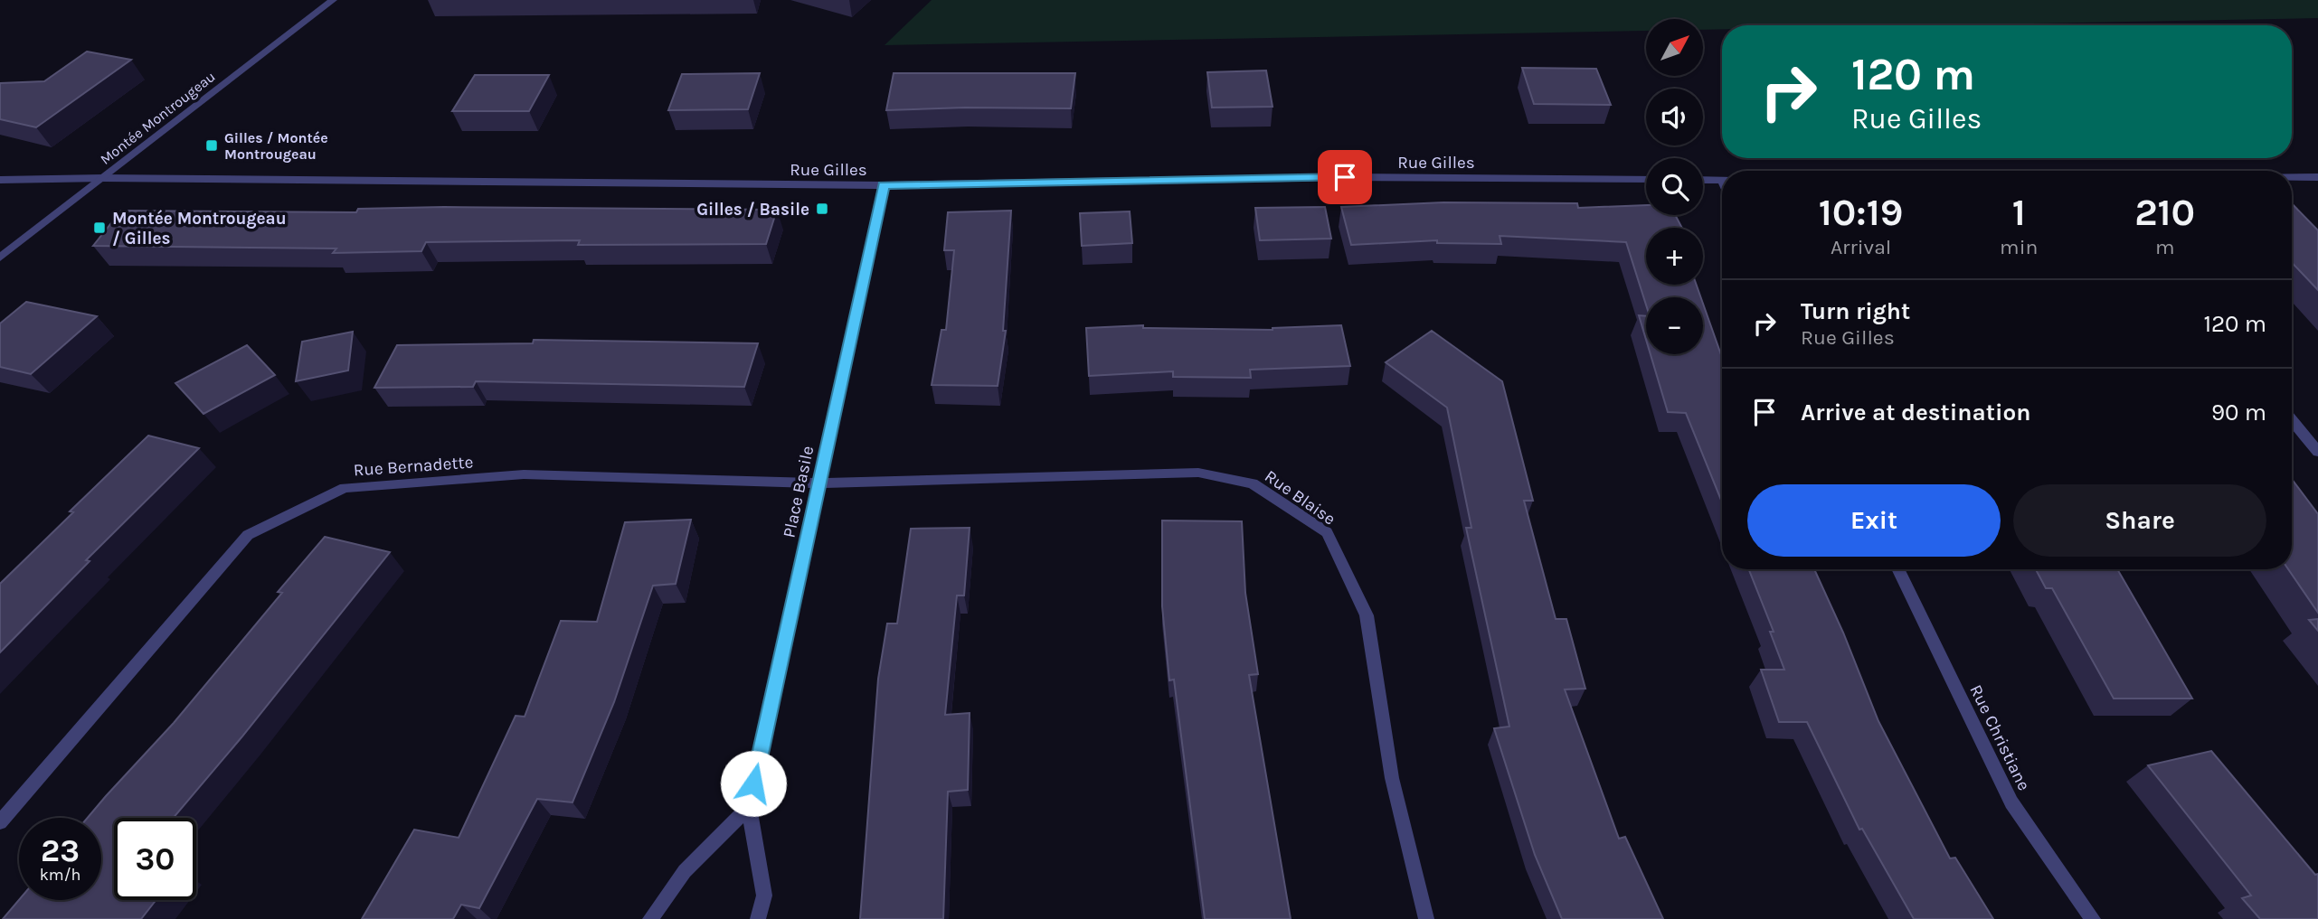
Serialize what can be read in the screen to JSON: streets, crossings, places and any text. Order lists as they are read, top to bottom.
{
  "streets": {
    "street": [
      "Montée Montrougeau",
      "Rue Gilles",
      "Rue Bernadette",
      "Place Basile",
      "Rue Blaise",
      "Rue Christiane"
    ]
  },
  "crossings": [
    ["Montée Montrougeau", "Rue Gilles"],
    ["Rue Gilles", "Place Basile"],
    ["Rue Bernadette", "Place Basile"],
    ["Rue Bernadette", "Rue Blaise"],
    ["Place Basile", "Rue Blaise"]
  ],
  "places": {
    "transit": ["Gilles / Montée Montrougeau", "Gilles / Basile", "Montée Montrougeau / Gilles"]
  },
  "north": "top right",
  "page": {
    "map_buttons": ["+", "−"],
    "turn": ["120 m", "Rue Gilles"],
    "eta": [
      "10:19",
      "Arrival",
      "1",
      "min",
      "210",
      "m"
    ],
    "list": [
      {
        "name": "Turn right",
        "note": "Rue Gilles",
        "value": "120 m"
      },
      {
        "name": "Arrive at destination",
        "value": "90 m"
      }
    ],
    "buttons": ["Exit", "Share"],
    "speed": "23 km/h",
    "limit": "30"
  }
}
